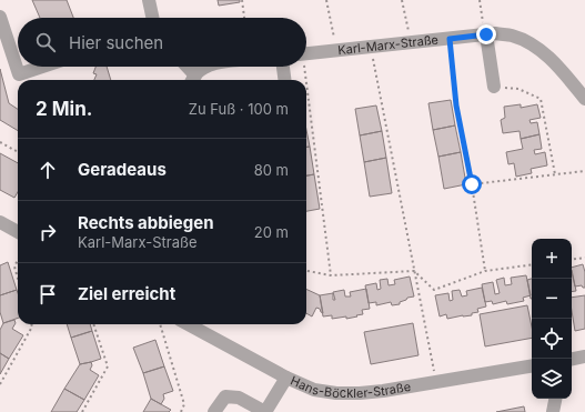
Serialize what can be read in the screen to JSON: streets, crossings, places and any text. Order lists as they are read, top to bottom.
{
  "streets": {
    "street": ["Karl-Marx-Straße", "Hans-Böckler-Straße"]
  },
  "page": {
    "search": "Hier suchen",
    "heading": ["2 Min.", "Zu Fuß · 100 m"],
    "list": [
      ["Geradeaus", "80 m"],
      ["Rechts abbiegen", "Karl-Marx-Straße", "20 m"],
      "Ziel erreicht"
    ],
    "map_buttons": ["+", "−"]
  }
}
